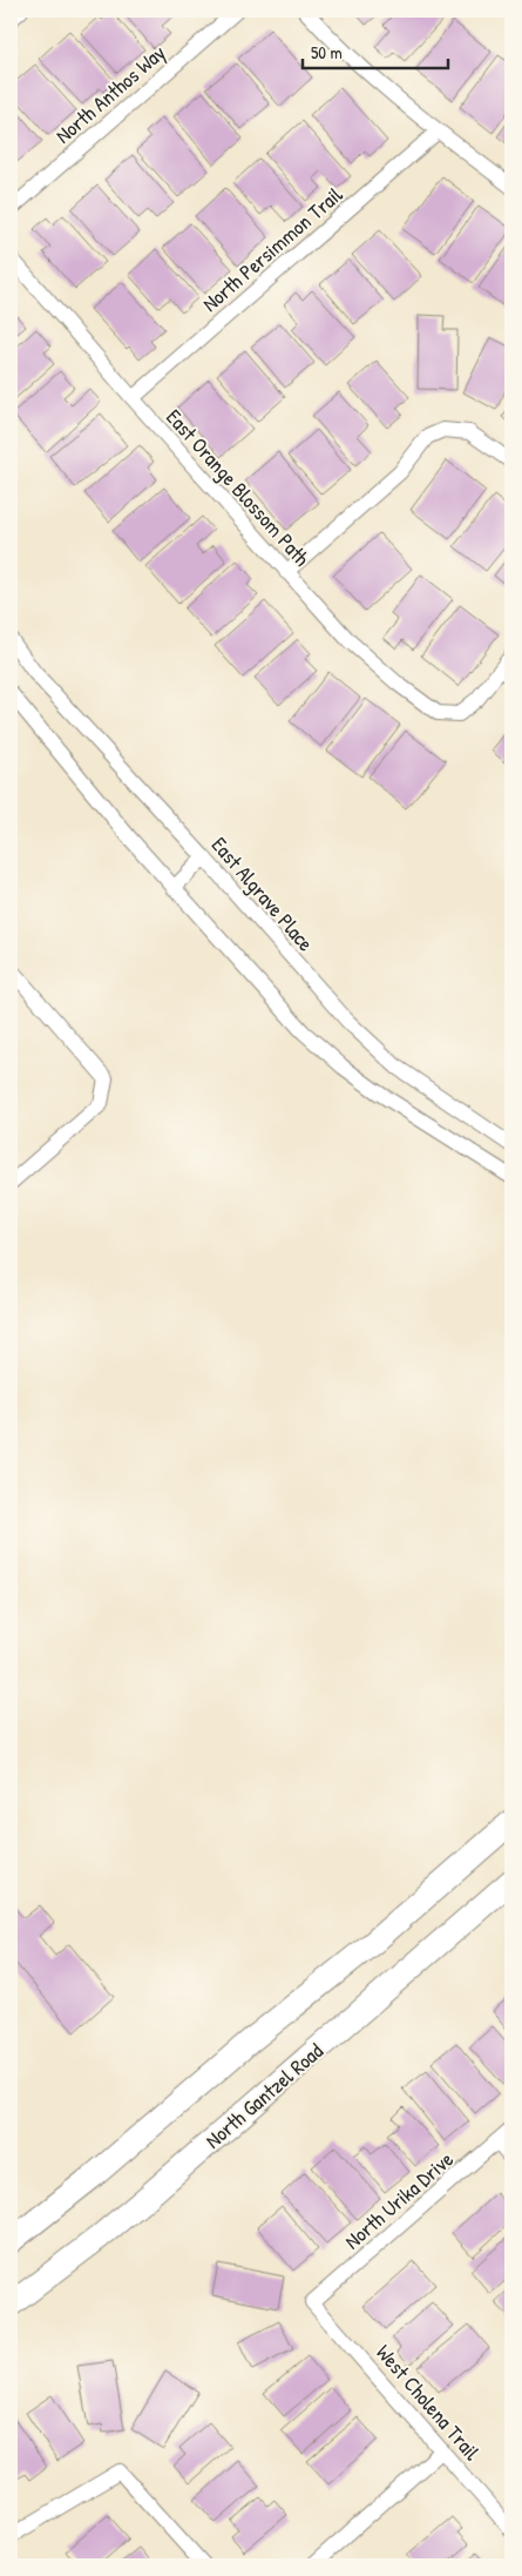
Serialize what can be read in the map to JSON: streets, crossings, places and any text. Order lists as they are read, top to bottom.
{
  "streets": {
    "main road": ["North Gantzel Road"],
    "street": [
      "North Anthos Way",
      "North Persimmon Trail",
      "East Orange Blossom Path",
      "East Algrave Place",
      "North Urika Drive",
      "West Cholena Trail"
    ]
  },
  "crossings": [
    ["North Persimmon Trail", "East Orange Blossom Path"],
    ["North Urika Drive", "West Cholena Trail"]
  ],
  "scale_bar": "50 m"
}
